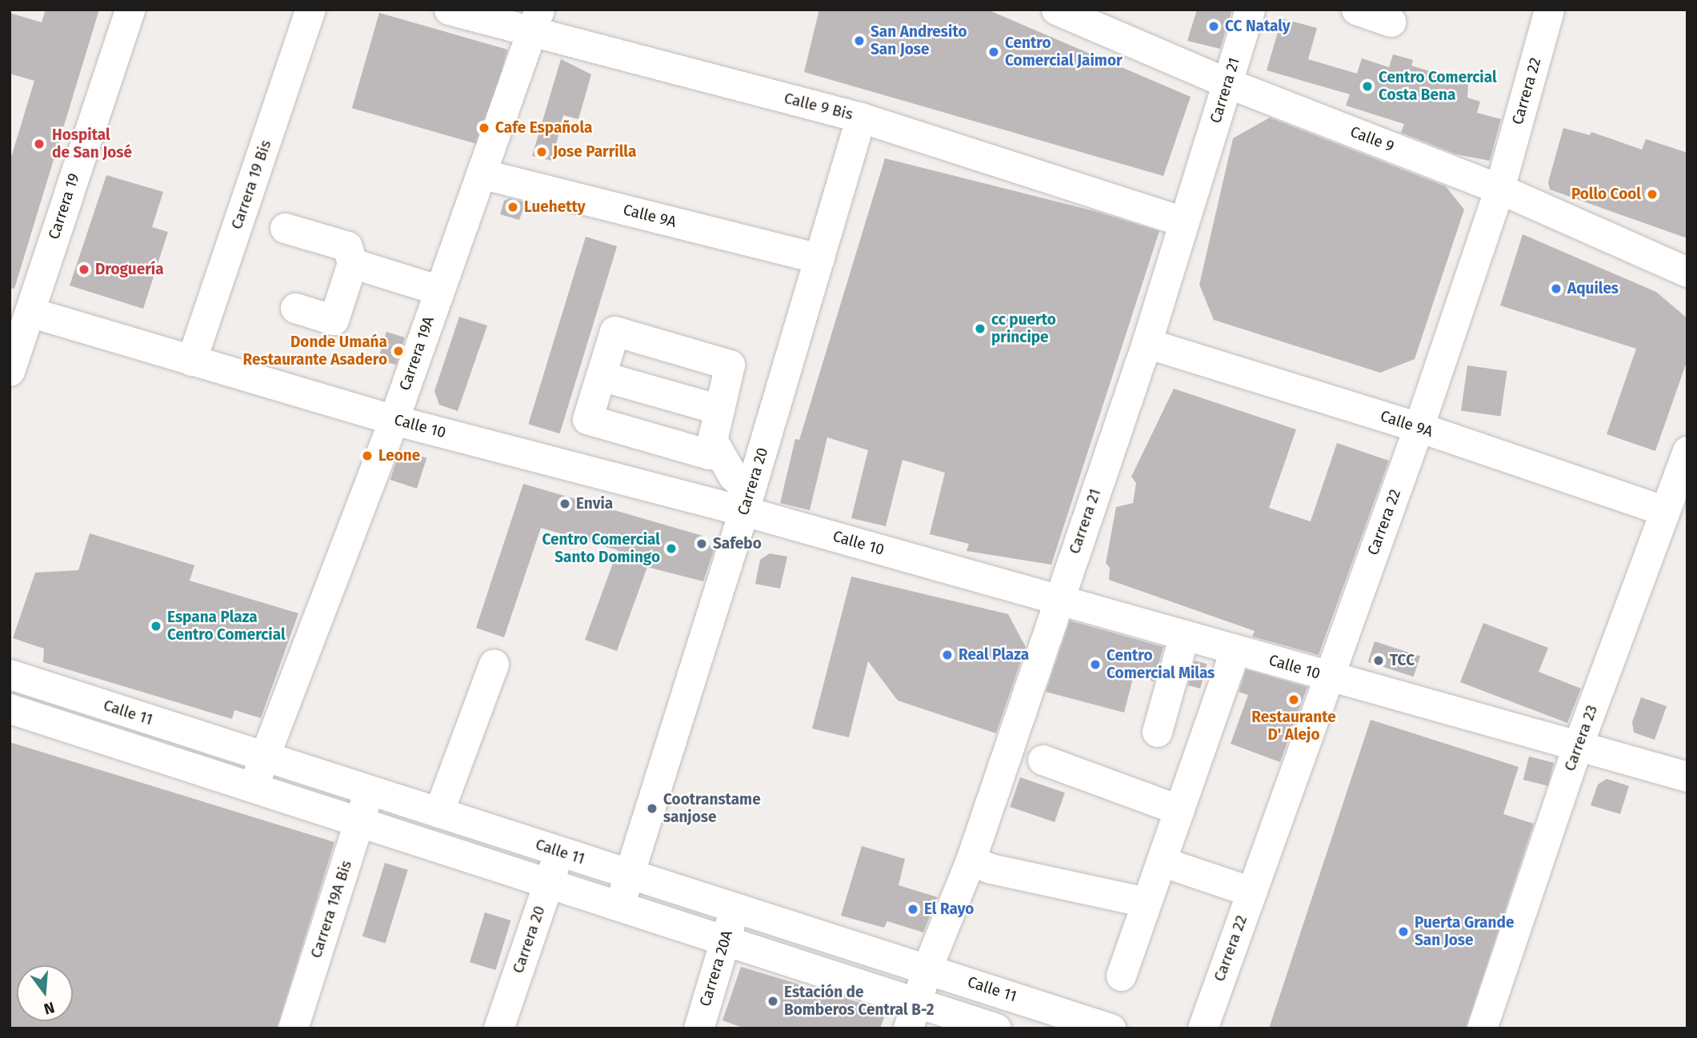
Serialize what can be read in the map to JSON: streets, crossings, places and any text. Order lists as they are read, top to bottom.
{
  "streets": {
    "street": [
      "Carrera 21",
      "Carrera 22",
      "Calle 9 Bis",
      "Calle 9",
      "Carrera 19 Bis",
      "Carrera 19",
      "Calle 9A",
      "Carrera 19A",
      "Calle 10",
      "Carrera 20",
      "Calle 11",
      "Carrera 23",
      "Carrera 19A Bis",
      "Carrera 20A"
    ]
  },
  "crossings": [
    ["Carrera 21", "Calle 9 Bis"],
    ["Carrera 21", "Calle 9"],
    ["Carrera 21", "Calle 9A"],
    ["Carrera 21", "Calle 10"],
    ["Carrera 21", "Calle 11"],
    ["Carrera 22", "Calle 9"],
    ["Carrera 22", "Calle 9A"],
    ["Carrera 22", "Calle 10"],
    ["Calle 9 Bis", "Carrera 19A"],
    ["Calle 9 Bis", "Carrera 20"],
    ["Carrera 19 Bis", "Calle 10"],
    ["Carrera 19", "Calle 10"],
    ["Calle 9A", "Carrera 19A"],
    ["Calle 9A", "Carrera 20"],
    ["Calle 9A", "Carrera 23"],
    ["Carrera 19A", "Calle 10"],
    ["Carrera 19A", "Calle 11"],
    ["Calle 10", "Carrera 20"],
    ["Calle 10", "Carrera 23"],
    ["Carrera 20", "Calle 11"],
    ["Calle 11", "Carrera 19A Bis"],
    ["Calle 11", "Carrera 20A"]
  ],
  "places": [
    "CC Nataly",
    "San Andresito San Jose",
    "Centro Comercial Jaimor",
    "Centro Comercial Costa Bena",
    "Cafe Española",
    "Hospital de San José",
    "Jose Parrilla",
    "Pollo Cool",
    "Luehetty",
    "Droguería",
    "Aquiles",
    "cc puerto principe",
    "Donde Umańa Restaurante Asadero",
    "Leone",
    "Envia",
    "Safebo",
    "Centro Comercial Santo Domingo",
    "Espana Plaza Centro Comercial",
    "Real Plaza",
    "TCC",
    "Centro Comercial Milas",
    "Restaurante D' Alejo",
    "Cootranstame sanjose",
    "El Rayo",
    "Puerta Grande San Jose",
    "Estación de Bomberos Central B-2"
  ],
  "north": "bottom"
}
